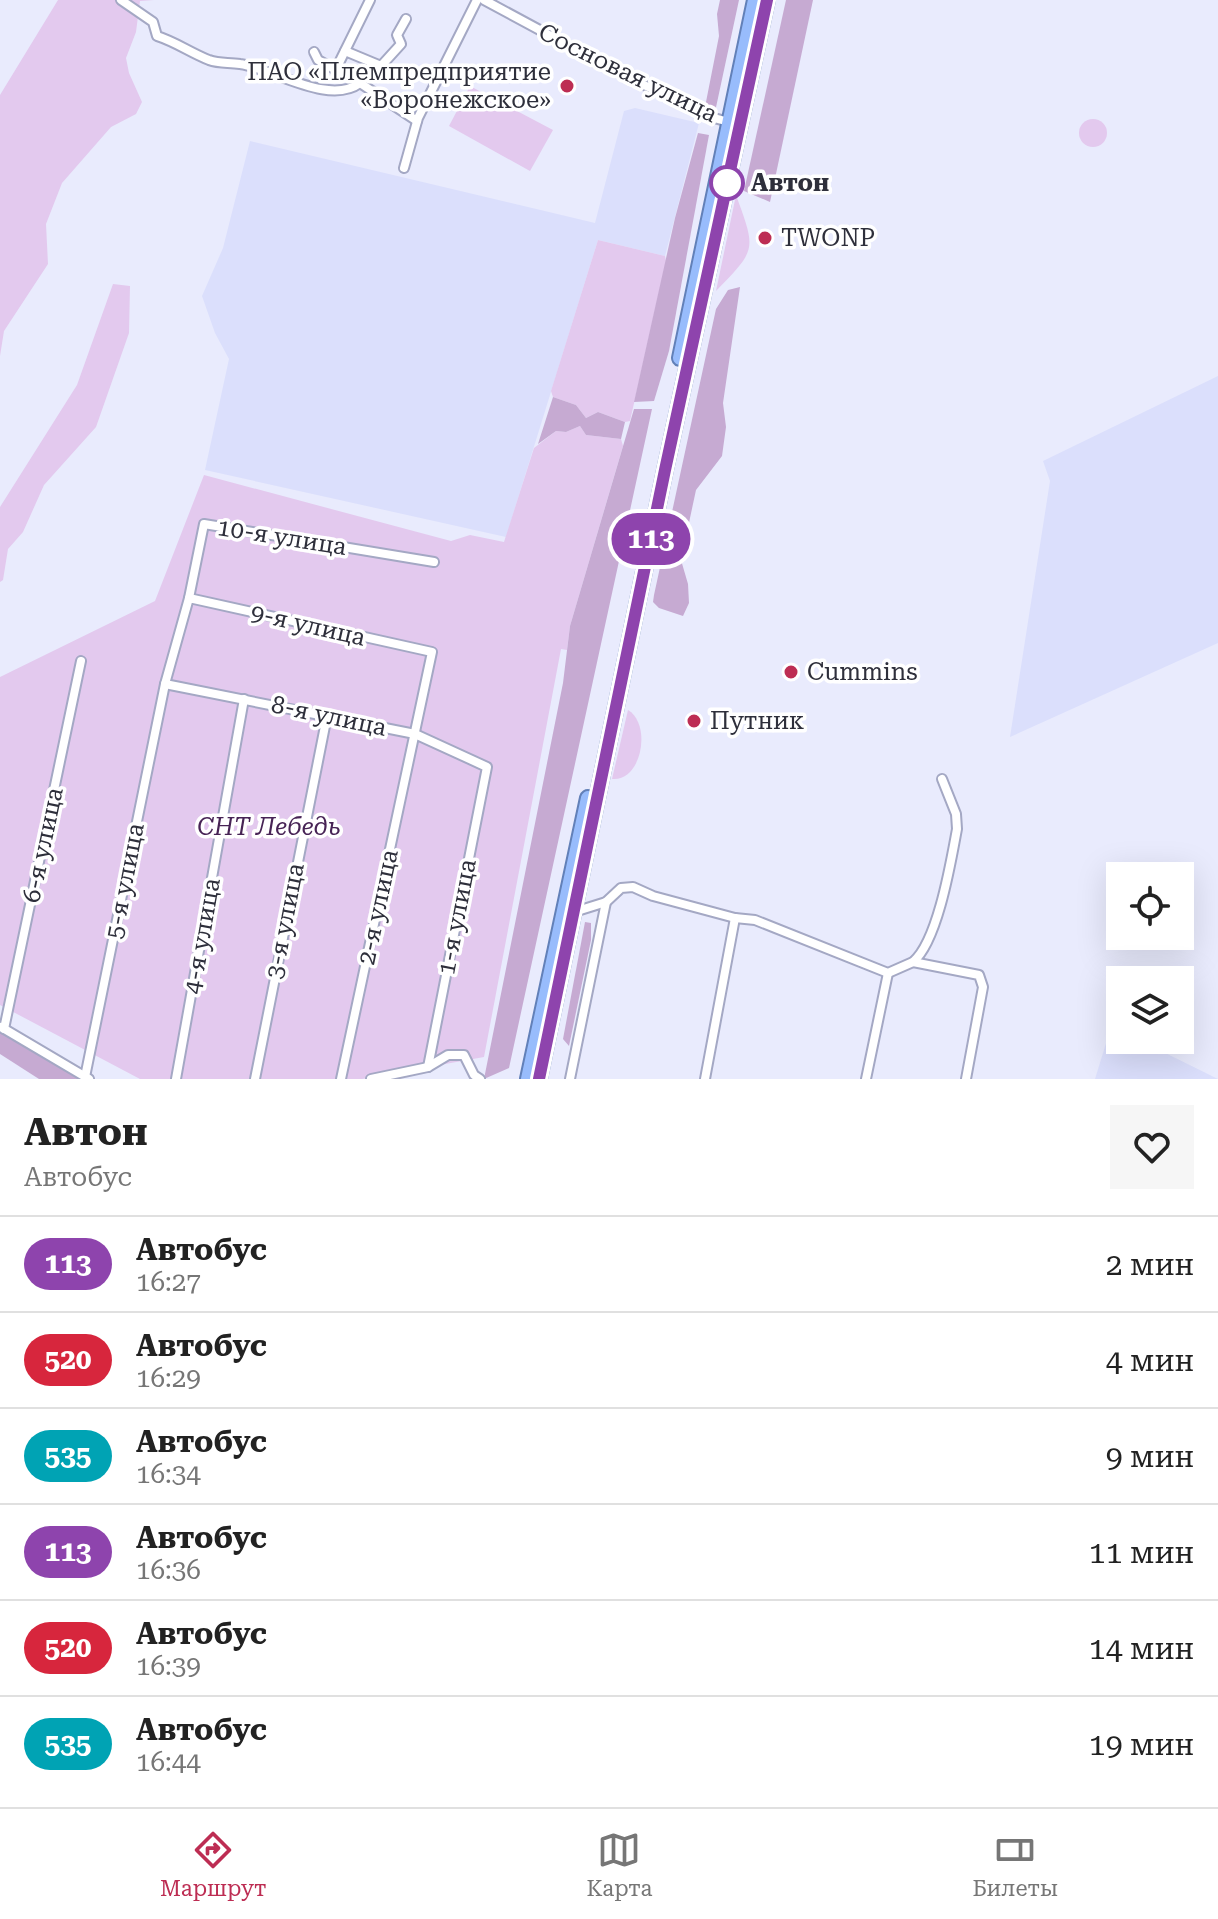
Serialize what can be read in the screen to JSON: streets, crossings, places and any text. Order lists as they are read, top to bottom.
{
  "streets": {
    "street": [
      "Сосновая улица",
      "10-я улица",
      "9-я улица",
      "8-я улица",
      "6-я улица",
      "5-я улица",
      "2-я улица",
      "1-я улица",
      "3-я улица",
      "4-я улица"
    ]
  },
  "crossings": [
    ["10-я улица", "9-я улица"],
    ["9-я улица", "8-я улица"],
    ["9-я улица", "2-я улица"],
    ["8-я улица", "5-я улица"],
    ["8-я улица", "2-я улица"],
    ["8-я улица", "1-я улица"],
    ["8-я улица", "3-я улица"],
    ["8-я улица", "4-я улица"]
  ],
  "parks": ["СНТ Лебедь"],
  "places": [
    "ПАО «Племпредприятие «Воронежское»",
    "Автон",
    "TWONP",
    "Cummins",
    "Путник"
  ],
  "lines": ["bus line 113"],
  "page": {
    "on_map": "113",
    "heading": ["Автон", "Автобус"],
    "list": [
      {
        "mark": "113",
        "name": "Автобус",
        "note": "16:27",
        "value": "2 мин"
      },
      {
        "mark": "520",
        "name": "Автобус",
        "note": "16:29",
        "value": "4 мин"
      },
      {
        "mark": "535",
        "name": "Автобус",
        "note": "16:34",
        "value": "9 мин"
      },
      {
        "mark": "113",
        "name": "Автобус",
        "note": "16:36",
        "value": "11 мин"
      },
      {
        "mark": "520",
        "name": "Автобус",
        "note": "16:39",
        "value": "14 мин"
      },
      {
        "mark": "535",
        "name": "Автобус",
        "note": "16:44",
        "value": "19 мин"
      }
    ],
    "tabs": ["Маршрут", "Карта", "Билеты"]
  }
}
